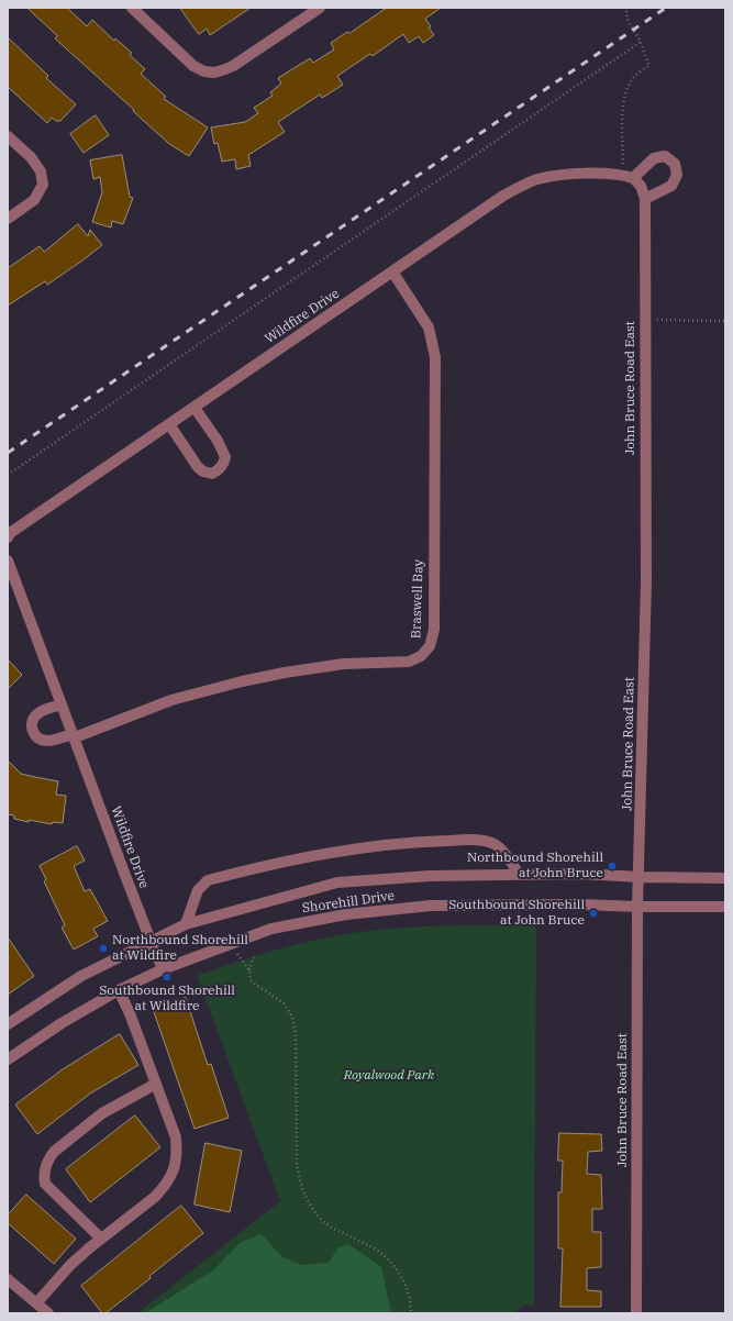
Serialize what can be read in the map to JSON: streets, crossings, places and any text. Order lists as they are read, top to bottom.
{
  "streets": {
    "street": [
      "Wildfire Drive",
      "John Bruce Road East",
      "Braswell Bay",
      "Shorehill Drive"
    ]
  },
  "crossings": [
    ["Wildfire Drive", "John Bruce Road East"],
    ["Wildfire Drive", "Braswell Bay"],
    ["Wildfire Drive", "Shorehill Drive"],
    ["John Bruce Road East", "Shorehill Drive"]
  ],
  "parks": ["Royalwood Park"],
  "places": [
    "Northbound Shorehill at John Bruce",
    "Southbound Shorehill at John Bruce",
    "Northbound Shorehill at Wildfire",
    "Southbound Shorehill at Wildfire"
  ]
}
